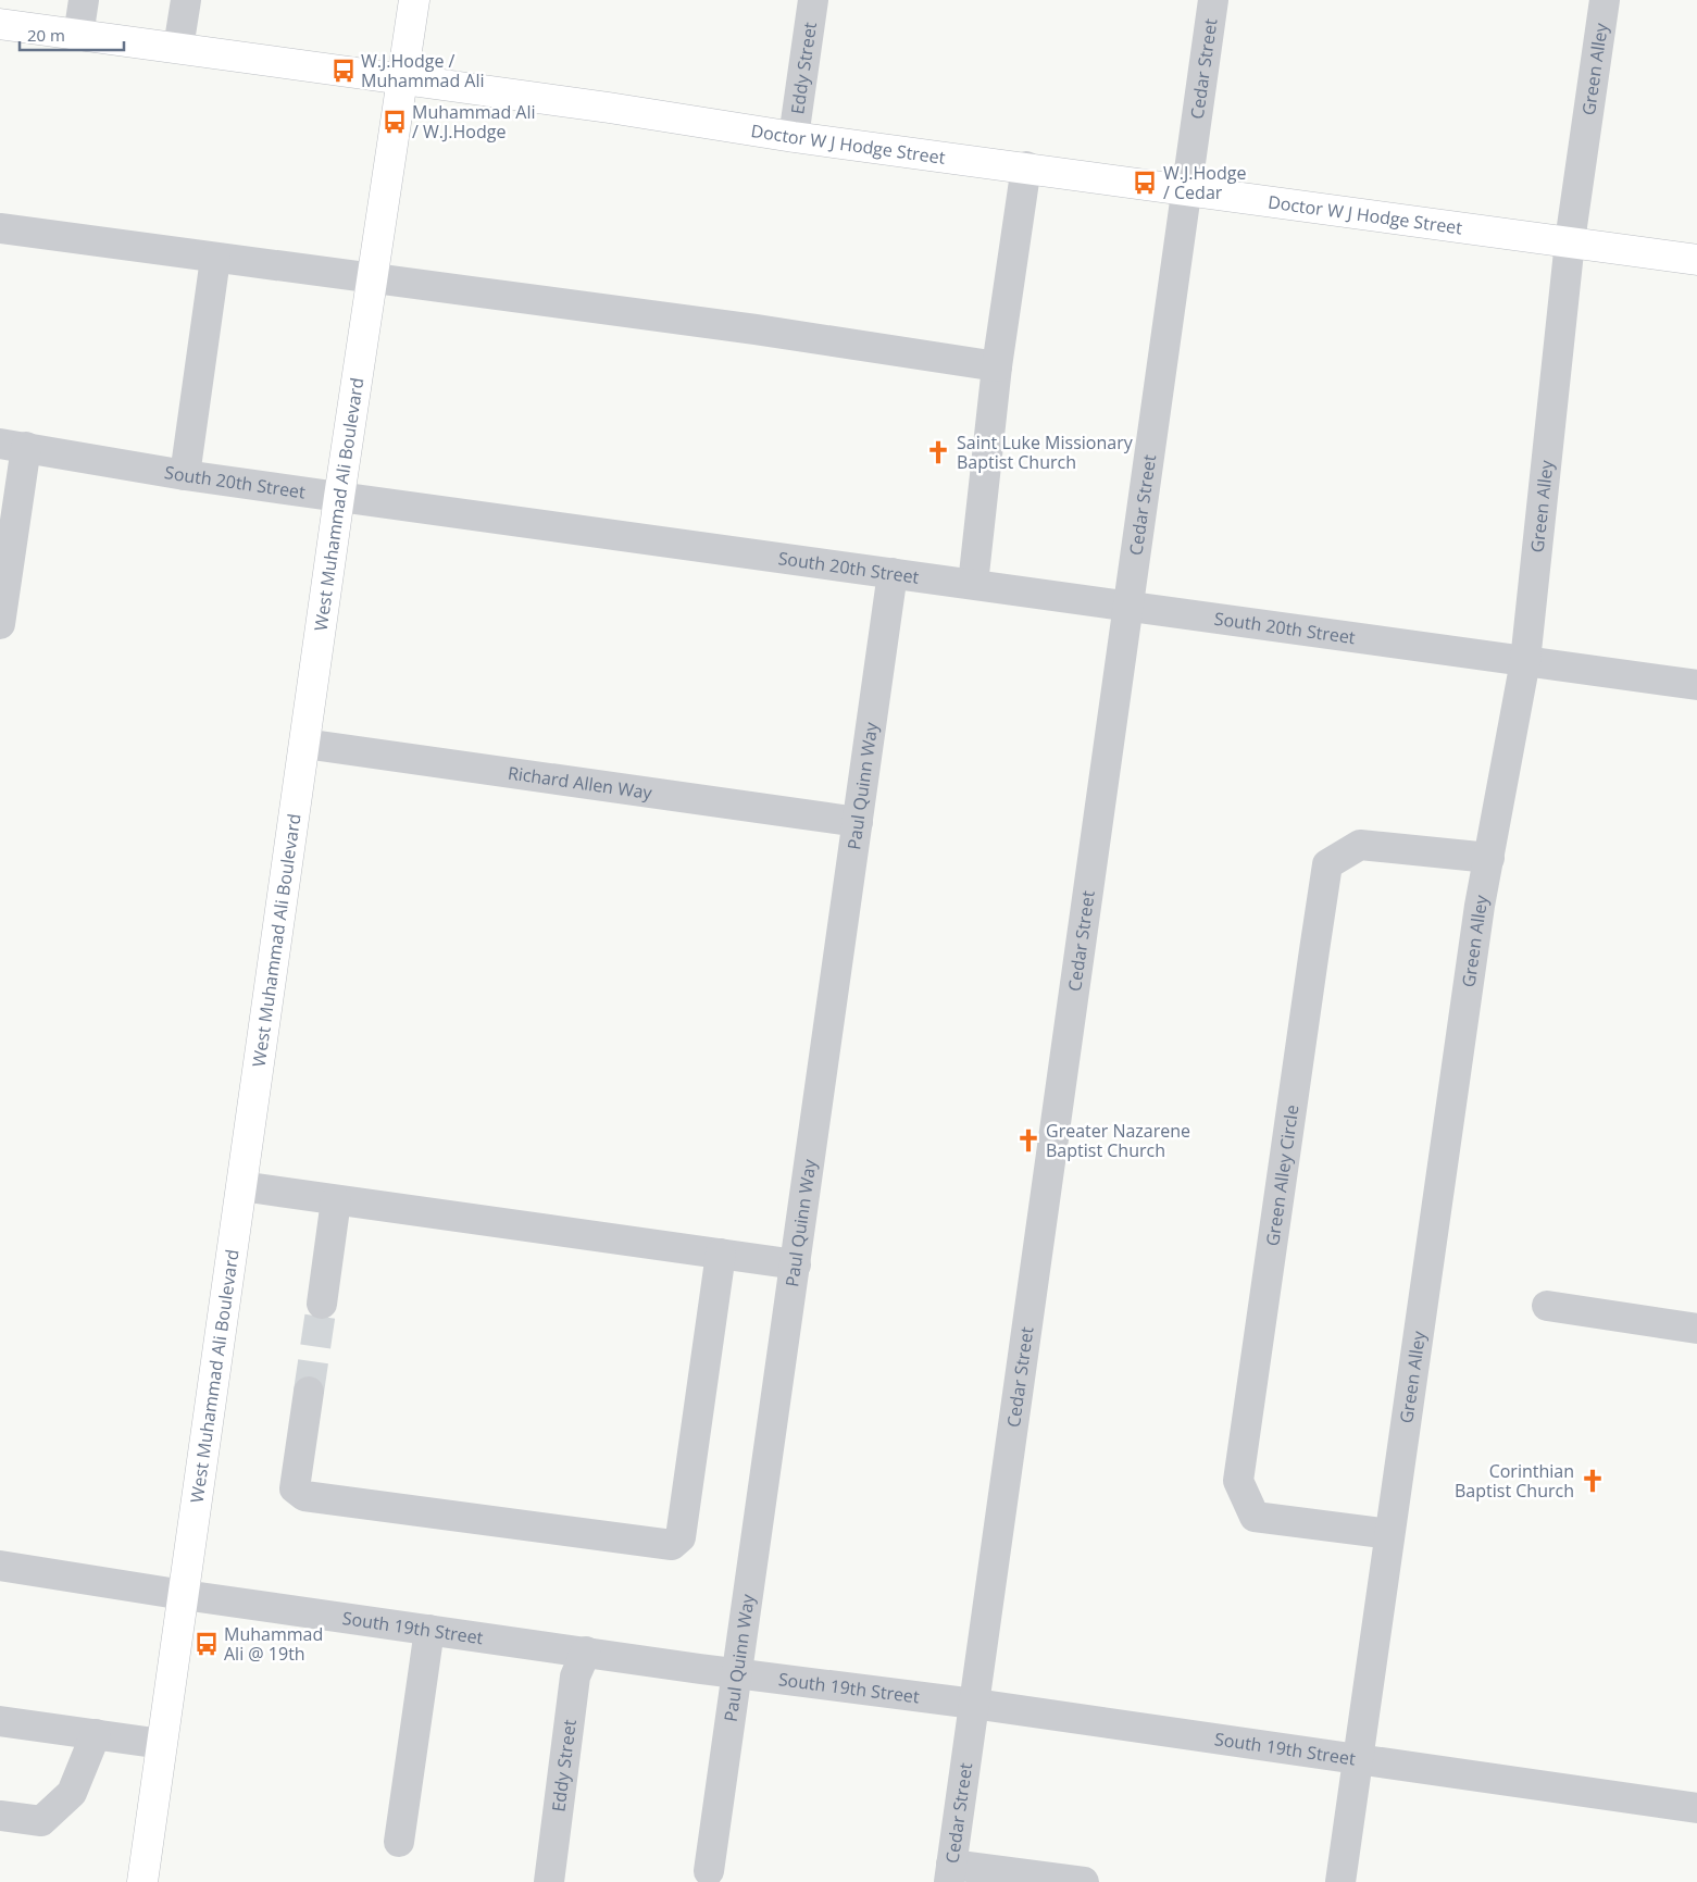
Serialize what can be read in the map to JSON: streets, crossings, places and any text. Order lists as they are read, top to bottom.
{
  "streets": {
    "main road": ["Doctor W J Hodge Street", "West Muhammad Ali Boulevard"],
    "street": [
      "Eddy Street",
      "Cedar Street",
      "Green Alley",
      "South 20th Street",
      "Richard Allen Way",
      "Paul Quinn Way",
      "Green Alley Circle",
      "South 19th Street"
    ]
  },
  "crossings": [
    ["Eddy Street", "Doctor W J Hodge Street"],
    ["Eddy Street", "South 19th Street"],
    ["Cedar Street", "Doctor W J Hodge Street"],
    ["Cedar Street", "South 20th Street"],
    ["Cedar Street", "South 19th Street"],
    ["Green Alley", "Doctor W J Hodge Street"],
    ["Green Alley", "South 20th Street"],
    ["Green Alley", "Green Alley Circle"],
    ["Green Alley", "South 19th Street"],
    ["Doctor W J Hodge Street", "West Muhammad Ali Boulevard"],
    ["South 20th Street", "West Muhammad Ali Boulevard"],
    ["South 20th Street", "Paul Quinn Way"],
    ["West Muhammad Ali Boulevard", "Richard Allen Way"],
    ["West Muhammad Ali Boulevard", "South 19th Street"],
    ["Richard Allen Way", "Paul Quinn Way"],
    ["Paul Quinn Way", "South 19th Street"]
  ],
  "places": {
    "bus stop": [
      "W.J.Hodge / Muhammad Ali",
      "Muhammad Ali / W.J.Hodge",
      "W.J.Hodge / Cedar",
      "Muhammad Ali @ 19th"
    ],
    "church": ["Saint Luke Missionary Baptist Church", "Greater Nazarene Baptist Church", "Corinthian Baptist Church"]
  },
  "scale_bar": "20 m"
}
